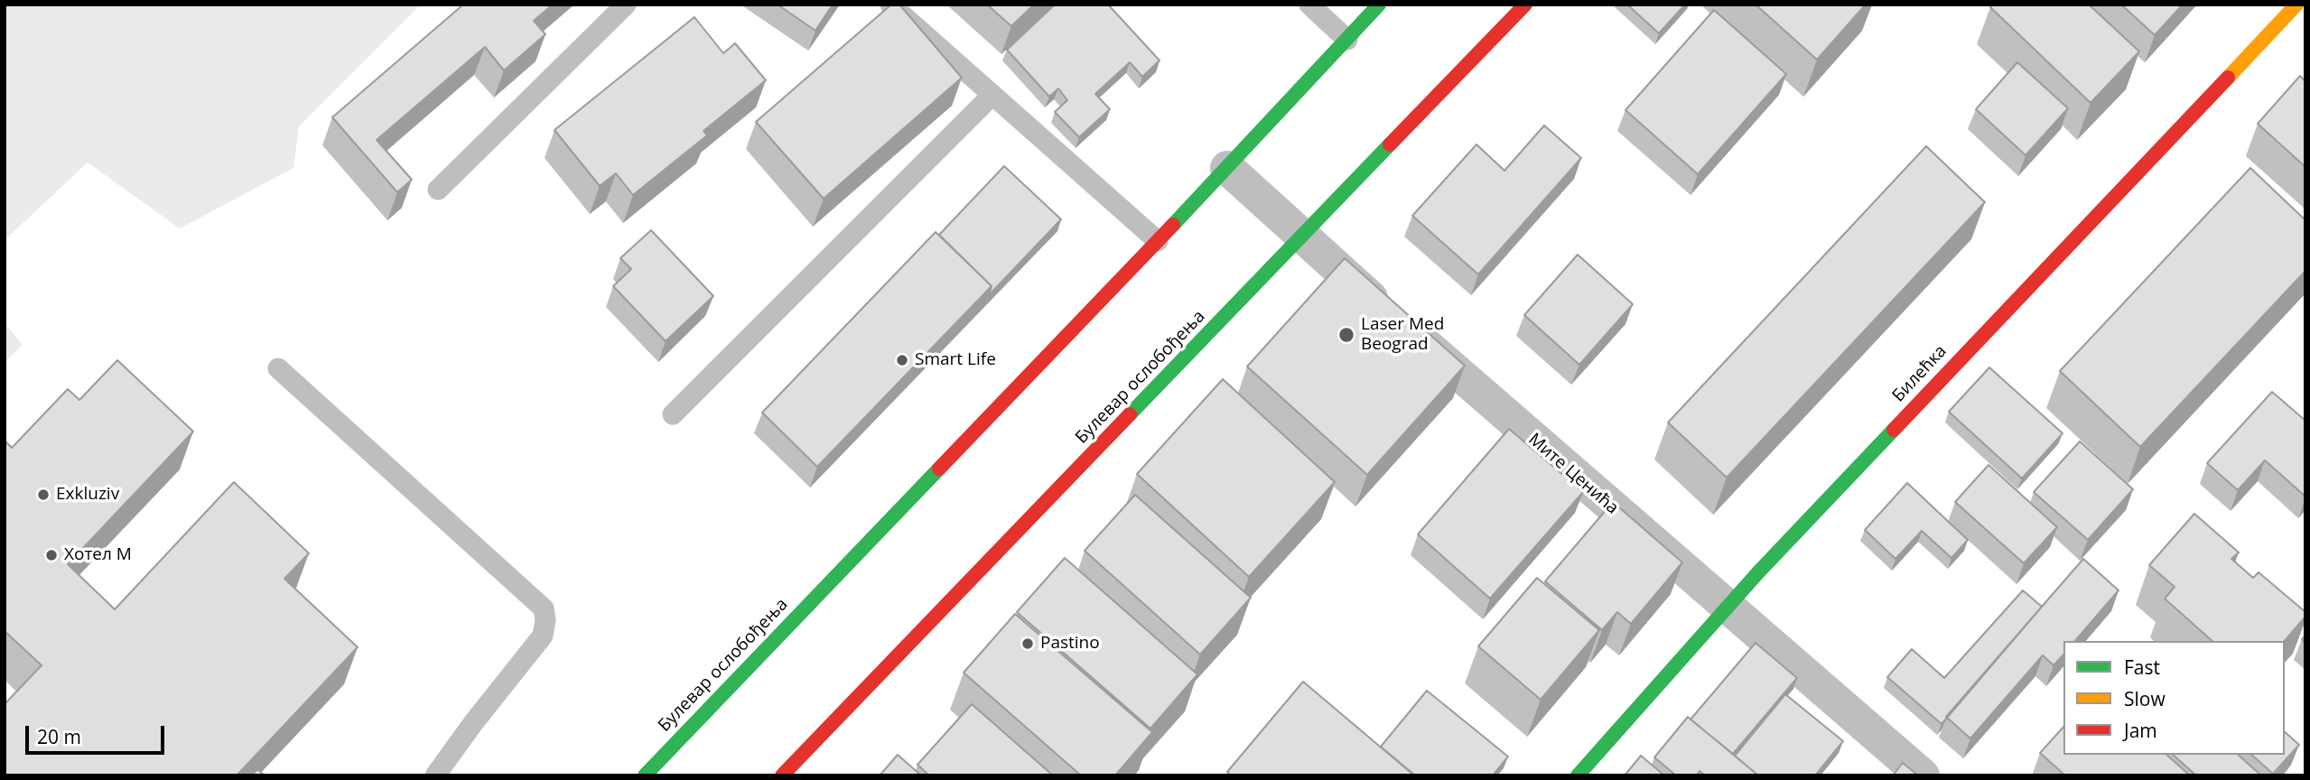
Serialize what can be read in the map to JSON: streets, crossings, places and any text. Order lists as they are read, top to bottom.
{
  "streets": {
    "main road": ["Билећка", "Булевар ослобођења"],
    "street": ["Мите Ценића"]
  },
  "crossings": [
    ["Билећка", "Мите Ценића"],
    ["Булевар ослобођења", "Мите Ценића"]
  ],
  "places": [
    "Laser Med Beograd",
    "Smart Life",
    "Exkluziv",
    "Хотел М",
    "Pastino"
  ],
  "legend": ["Fast", "Slow", "Jam"],
  "scale_bar": "20 m"
}
